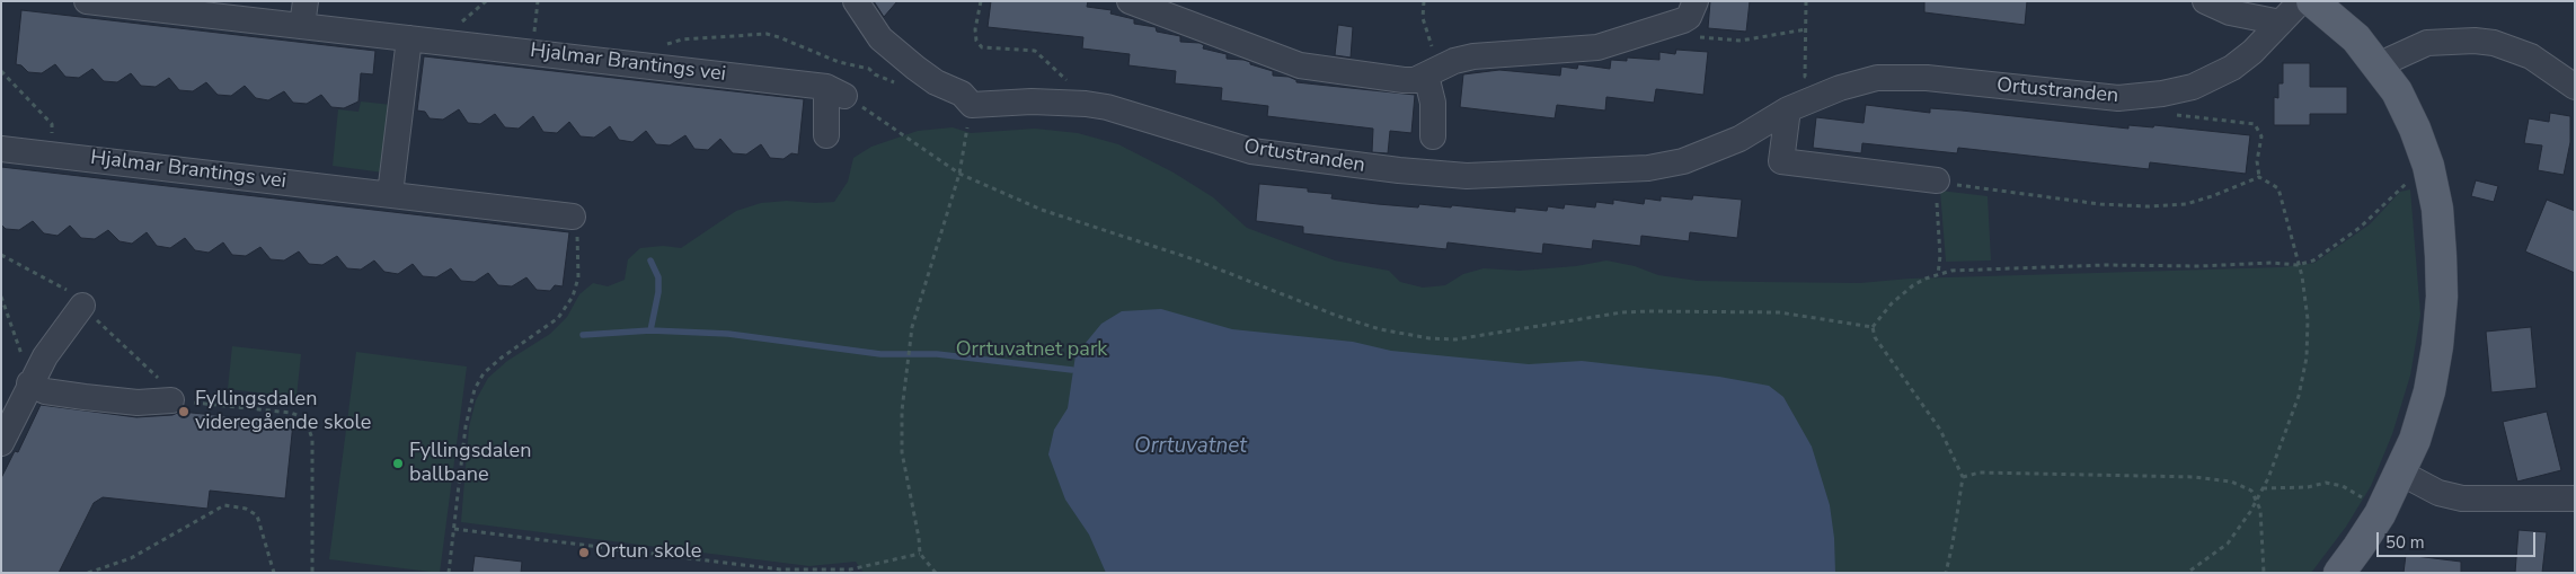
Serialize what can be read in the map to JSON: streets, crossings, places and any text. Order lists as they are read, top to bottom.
{
  "streets": {
    "street": ["Hjalmar Brantings vei", "Ortustranden"]
  },
  "water": ["Orrtuvatnet"],
  "parks": ["Orrtuvatnet park"],
  "places": ["Fyllingsdalen videregående skole", "Fyllingsdalen ballbane", "Ortun skole"],
  "scale_bar": "50 m"
}
